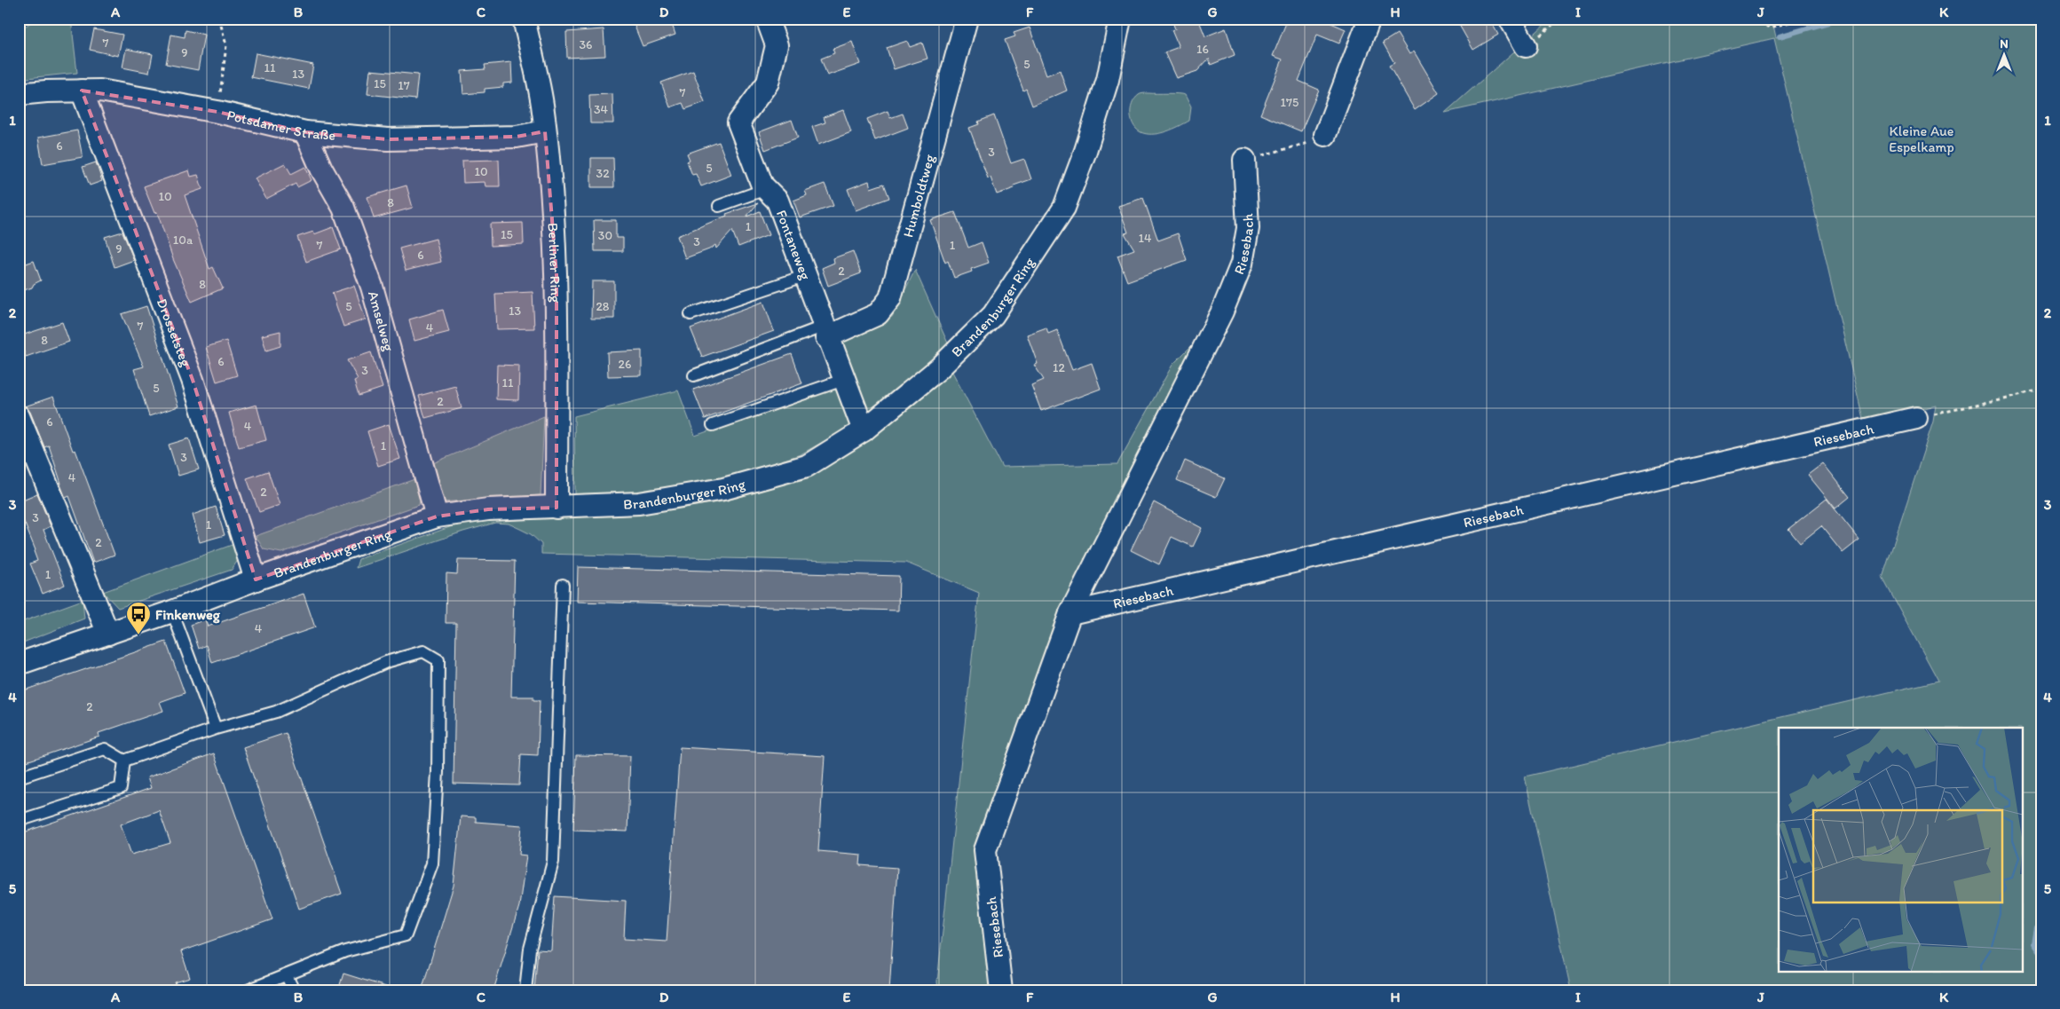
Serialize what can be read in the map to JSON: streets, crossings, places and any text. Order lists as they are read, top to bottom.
{
  "streets": {
    "street": [
      "Potsdamer Straße",
      "Humboldtweg",
      "Riesebach",
      "Fontaneweg",
      "Berliner Ring",
      "Brandenburger Ring",
      "Amselweg",
      "Drosselsteg"
    ]
  },
  "crossings": [
    ["Potsdamer Straße", "Berliner Ring"],
    ["Potsdamer Straße", "Amselweg"],
    ["Potsdamer Straße", "Drosselsteg"],
    ["Humboldtweg", "Fontaneweg"],
    ["Fontaneweg", "Brandenburger Ring"],
    ["Berliner Ring", "Brandenburger Ring"],
    ["Brandenburger Ring", "Amselweg"],
    ["Brandenburger Ring", "Drosselsteg"]
  ],
  "parks": ["Kleine Aue Espelkamp"],
  "places": {
    "bus stop": ["Finkenweg"]
  },
  "house_numbers": [
    "7",
    "36",
    "16",
    "9",
    "5",
    "11",
    "13",
    "15",
    "17",
    "7",
    "175",
    "34",
    "6",
    "3",
    "5",
    "10",
    "32",
    "10",
    "8",
    "1",
    "15",
    "30",
    "14",
    "10a",
    "3",
    "7",
    "1",
    "9",
    "6",
    "2",
    "8",
    "5",
    "28",
    "13",
    "7",
    "4",
    "8",
    "6",
    "26",
    "12",
    "3",
    "11",
    "5",
    "2",
    "6",
    "4",
    "1",
    "3",
    "4",
    "2",
    "3",
    "1",
    "2",
    "1",
    "4",
    "2"
  ],
  "north": "top",
  "grid": {
    "columns": [
      "A",
      "B",
      "C",
      "D",
      "E",
      "F",
      "G",
      "H",
      "I",
      "J",
      "K"
    ],
    "rows": [
      "1",
      "2",
      "3",
      "4",
      "5"
    ]
  }
}
